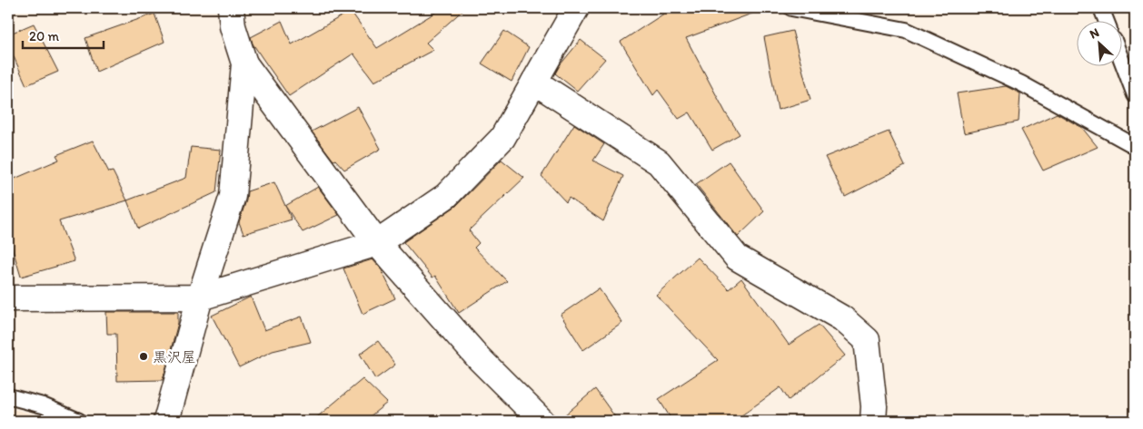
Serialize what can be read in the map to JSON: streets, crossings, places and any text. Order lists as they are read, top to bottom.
{
  "places": ["黒沢屋"],
  "scale_bar": "20 m",
  "north": "top left"
}
